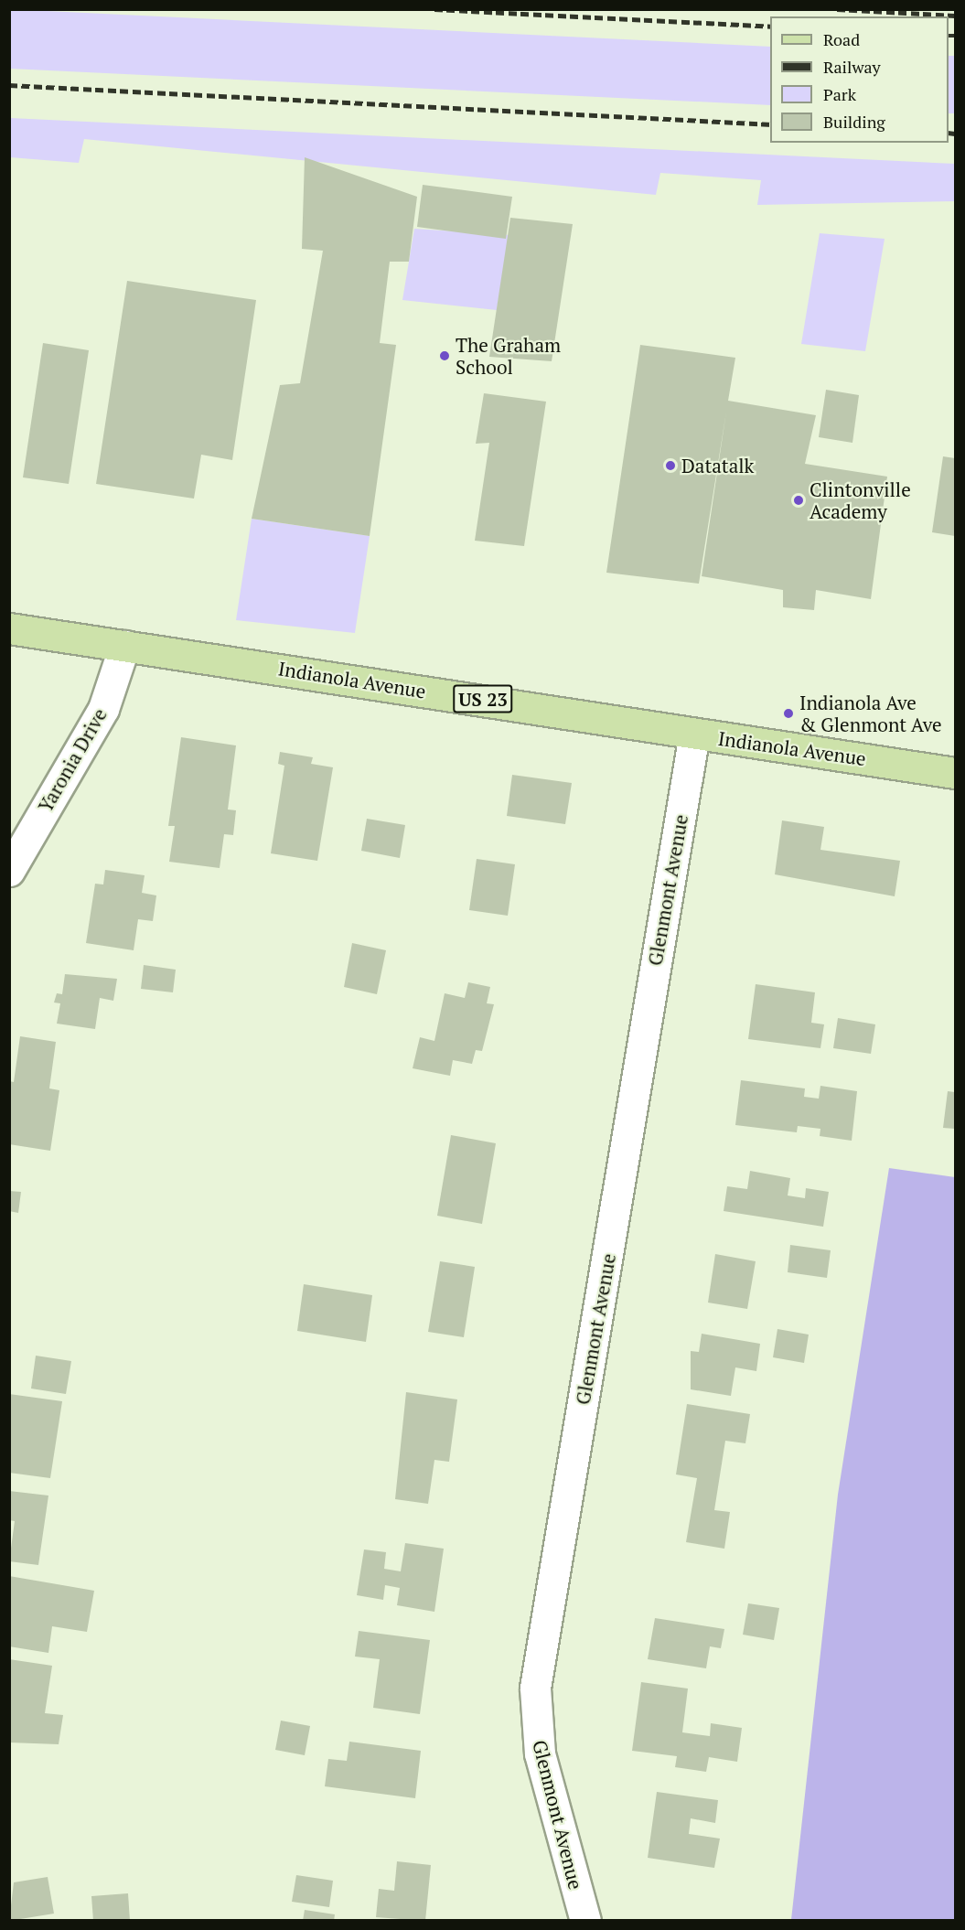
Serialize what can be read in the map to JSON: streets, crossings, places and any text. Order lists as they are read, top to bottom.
{
  "streets": {
    "main road": ["Indianola Avenue", "US 23"],
    "street": ["Yaronia Drive", "Glenmont Avenue"]
  },
  "crossings": [
    ["Indianola Avenue", "Yaronia Drive"],
    ["Indianola Avenue", "Glenmont Avenue"]
  ],
  "places": [
    "The Graham School",
    "Datatalk",
    "Clintonville Academy",
    "Indianola Ave & Glenmont Ave"
  ],
  "legend": [
    "Road",
    "Railway",
    "Park",
    "Building"
  ]
}
